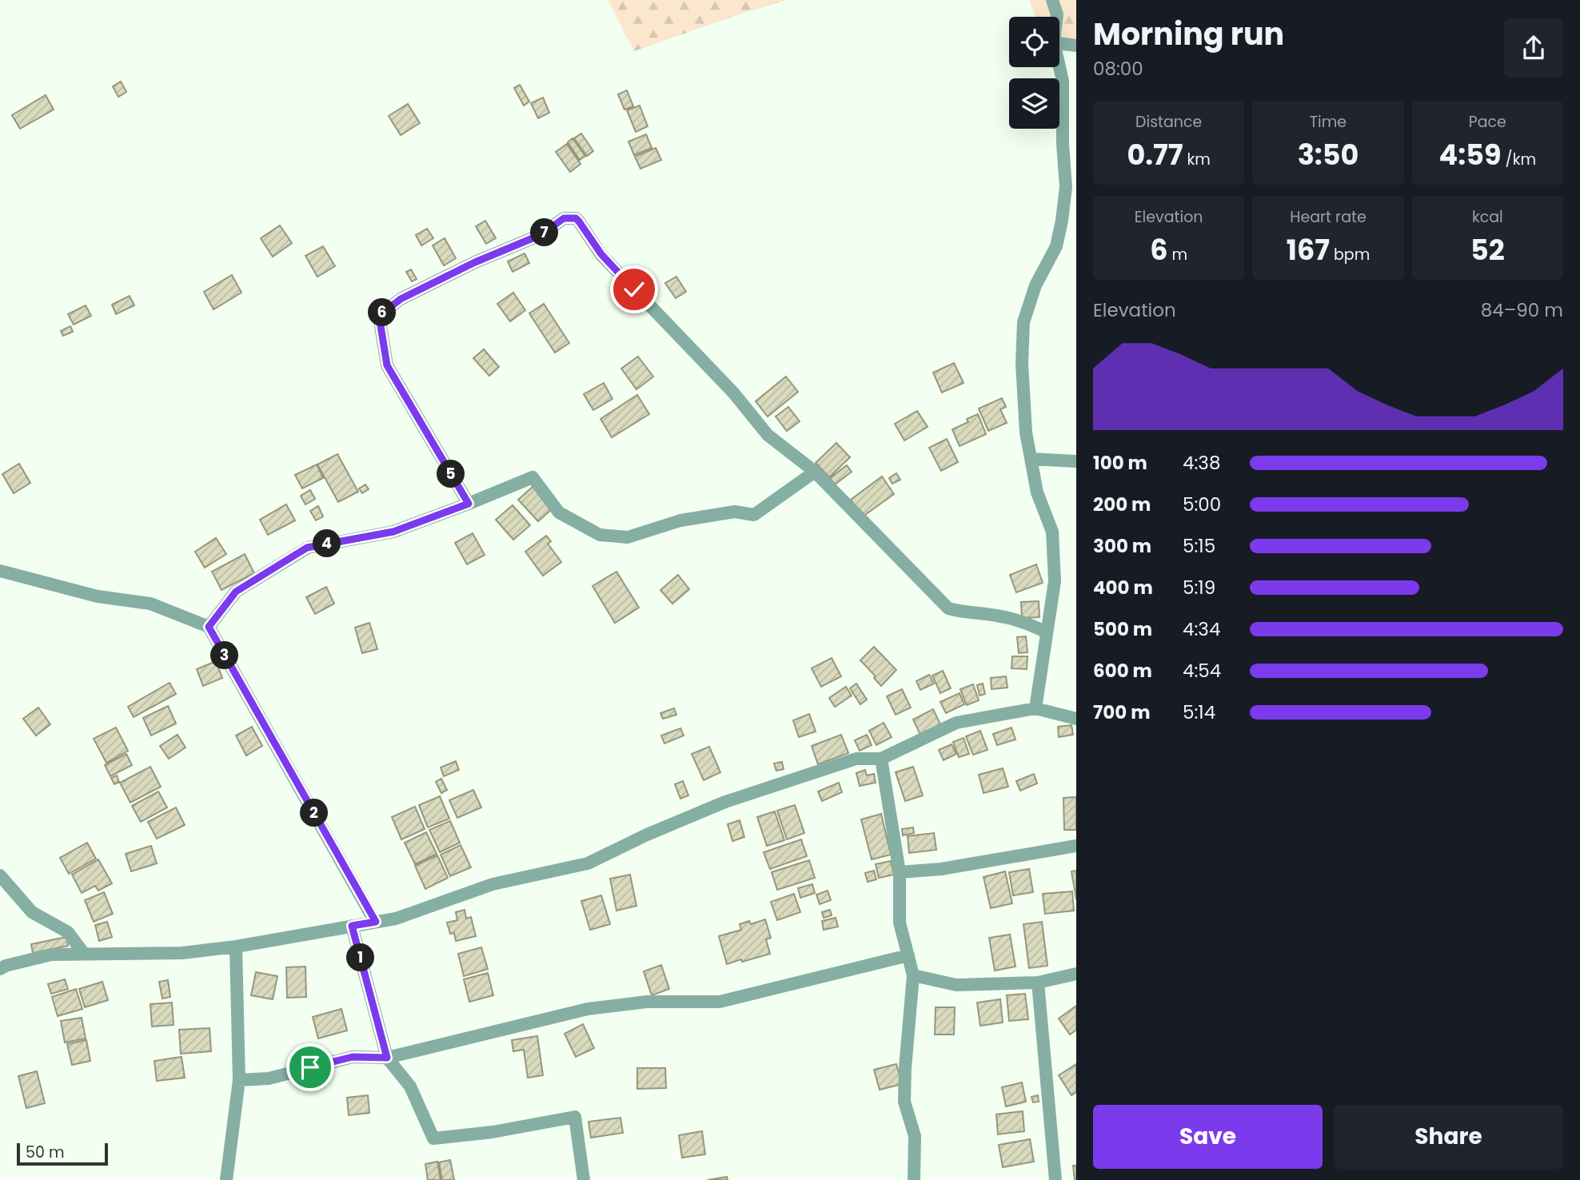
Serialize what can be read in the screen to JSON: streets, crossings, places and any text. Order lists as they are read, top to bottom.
{
  "scale_bar": "50 m",
  "page": {
    "heading": ["Morning run", "08:00"],
    "stats": [
      ["Distance", "0.77 km"],
      ["Time", "3:50"],
      ["Pace", "4:59 /km"],
      ["Elevation", "6 m"],
      ["Heart rate", "167 bpm"],
      ["kcal", "52"]
    ],
    "pins": [
      "7",
      "6",
      "5",
      "4",
      "3",
      "2",
      "1"
    ],
    "chart": ["Elevation", "84–90 m"],
    "list": [
      {
        "name": "100 m",
        "note": "4:38"
      },
      {
        "name": "200 m",
        "note": "5:00"
      },
      {
        "name": "300 m",
        "note": "5:15"
      },
      {
        "name": "400 m",
        "note": "5:19"
      },
      {
        "name": "500 m",
        "note": "4:34"
      },
      {
        "name": "600 m",
        "note": "4:54"
      },
      {
        "name": "700 m",
        "note": "5:14"
      }
    ],
    "buttons": ["Save", "Share"],
    "scale": "50 m"
  }
}
